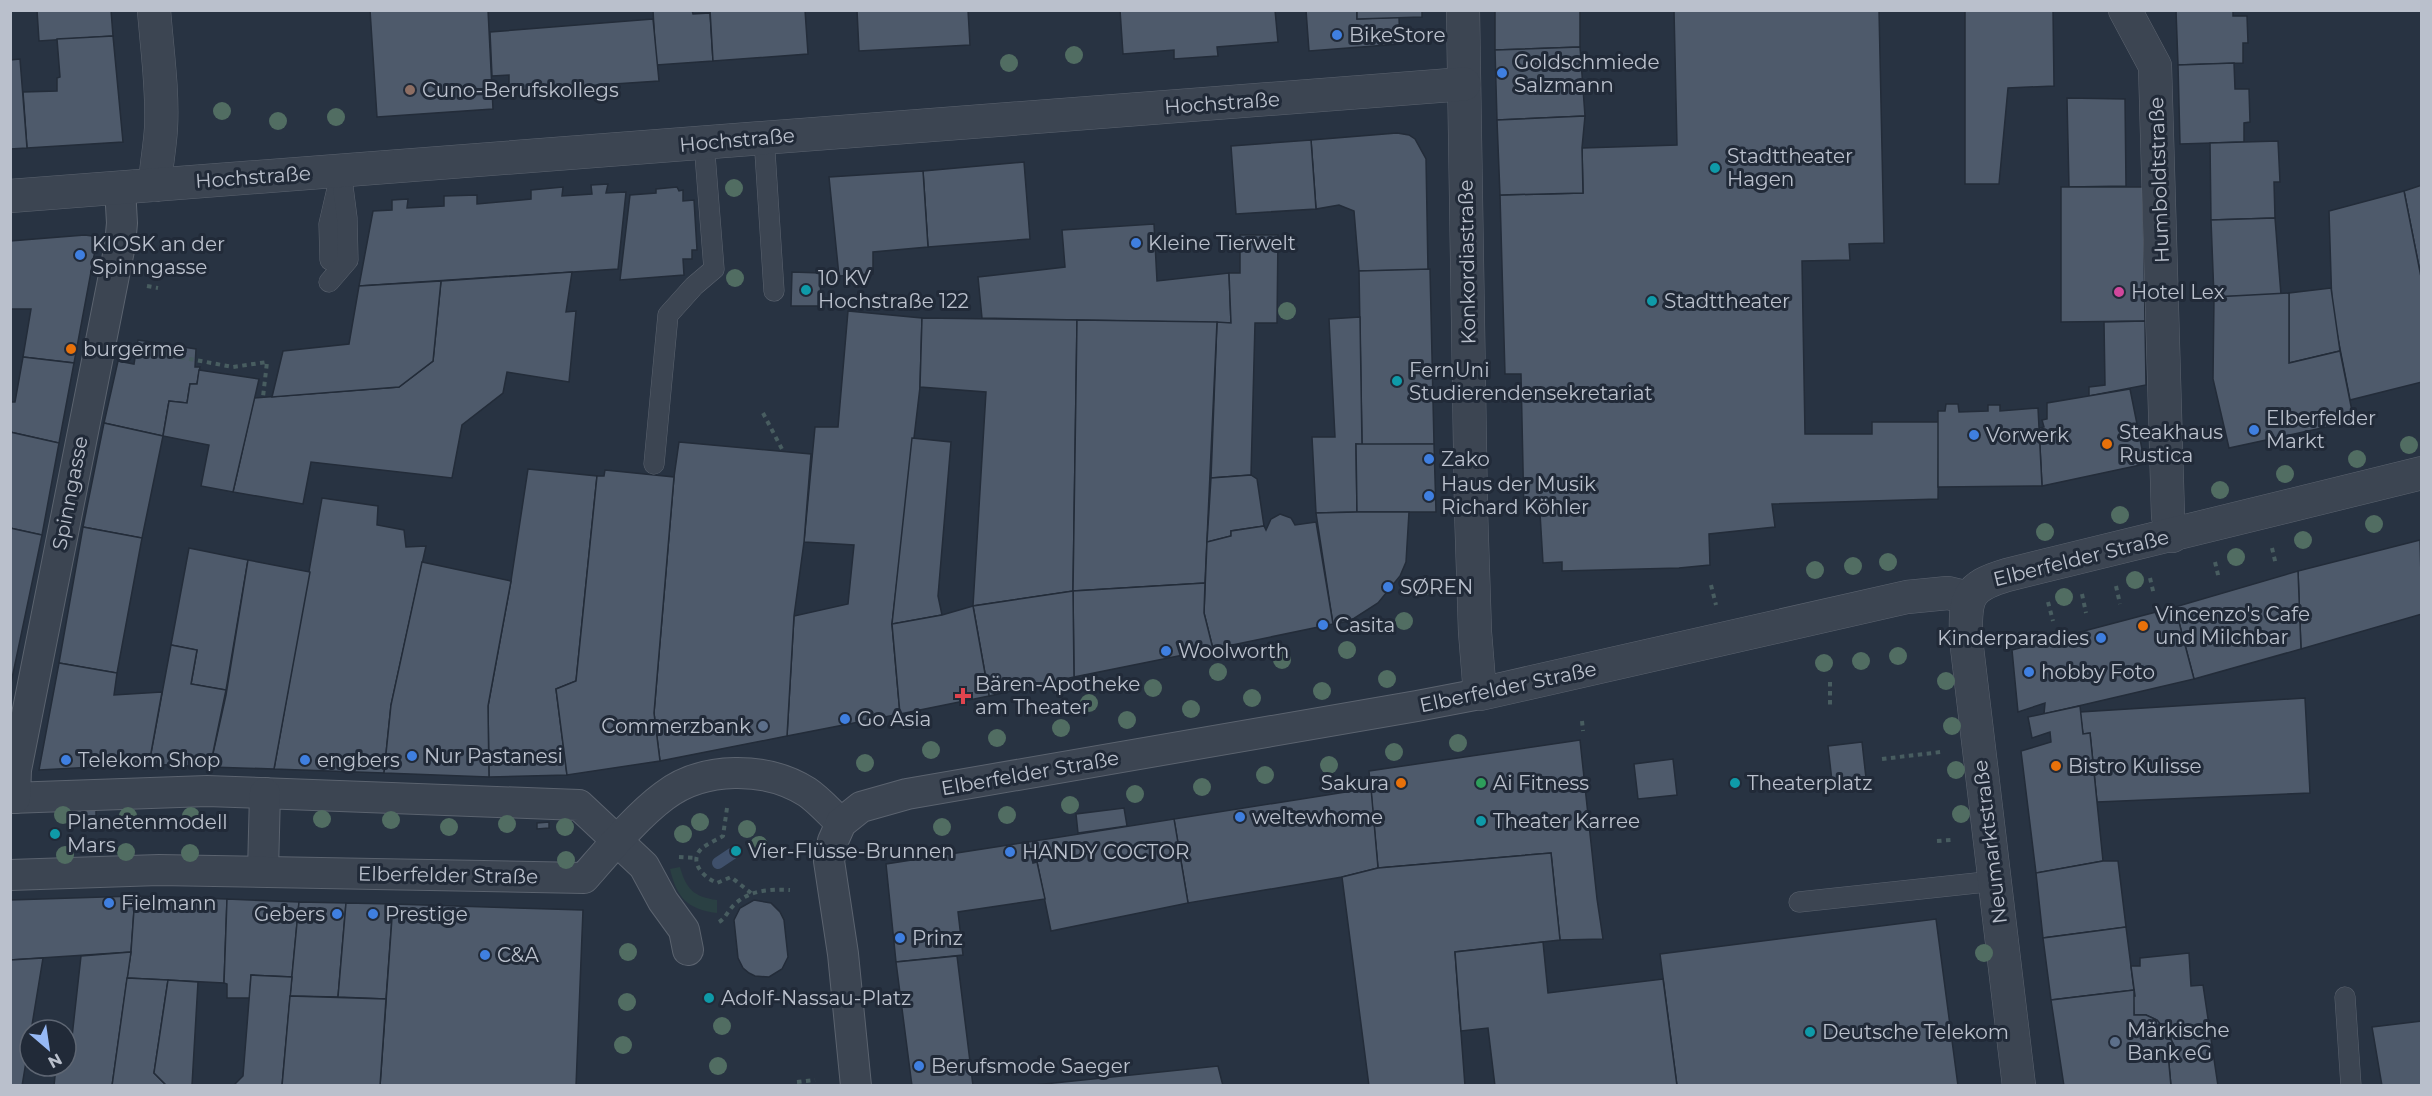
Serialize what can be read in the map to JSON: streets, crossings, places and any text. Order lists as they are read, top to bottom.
{
  "streets": {
    "street": [
      "Hochstraße",
      "Humboldtstraße",
      "Konkordiastraße",
      "Spinngasse",
      "Elberfelder Straße",
      "Neumarktstraße"
    ]
  },
  "crossings": [
    ["Hochstraße", "Konkordiastraße"],
    ["Hochstraße", "Spinngasse"],
    ["Humboldtstraße", "Elberfelder Straße"],
    ["Konkordiastraße", "Elberfelder Straße"],
    ["Elberfelder Straße", "Neumarktstraße"]
  ],
  "places": {
    "other": [
      "BikeStore",
      "Goldschmiede Salzmann",
      "Cuno-Berufskollegs",
      "Stadttheater Hagen",
      "Kleine Tierwelt",
      "KIOSK an der Spinngasse",
      "10 KV Hochstraße 122",
      "Hotel Lex",
      "Stadttheater",
      "burgerme",
      "FernUni Studierendensekretariat",
      "Elberfelder Markt",
      "Vorwerk",
      "Steakhaus Rustica",
      "Zako",
      "Haus der Musik Richard Köhler",
      "SØREN",
      "Casita",
      "Vincenzo's Cafe und Milchbar",
      "Kinderparadies",
      "Woolworth",
      "hobby Foto",
      "Go Asia",
      "Commerzbank",
      "Nur Pastanesi",
      "Telekom Shop",
      "engbers",
      "Bistro Kulisse",
      "Sakura",
      "Ai Fitness",
      "Theaterplatz",
      "weltewhome",
      "Theater Karree",
      "Planetenmodell Mars",
      "Vier-Flüsse-Brunnen",
      "HANDY COCTOR",
      "Fielmann",
      "Gebers",
      "Prestige",
      "Prinz",
      "C&A",
      "Adolf-Nassau-Platz",
      "Deutsche Telekom",
      "Märkische Bank eG",
      "Berufsmode Saeger"
    ],
    "health": ["Bären-Apotheke am Theater"]
  },
  "north": "bottom right"
}
